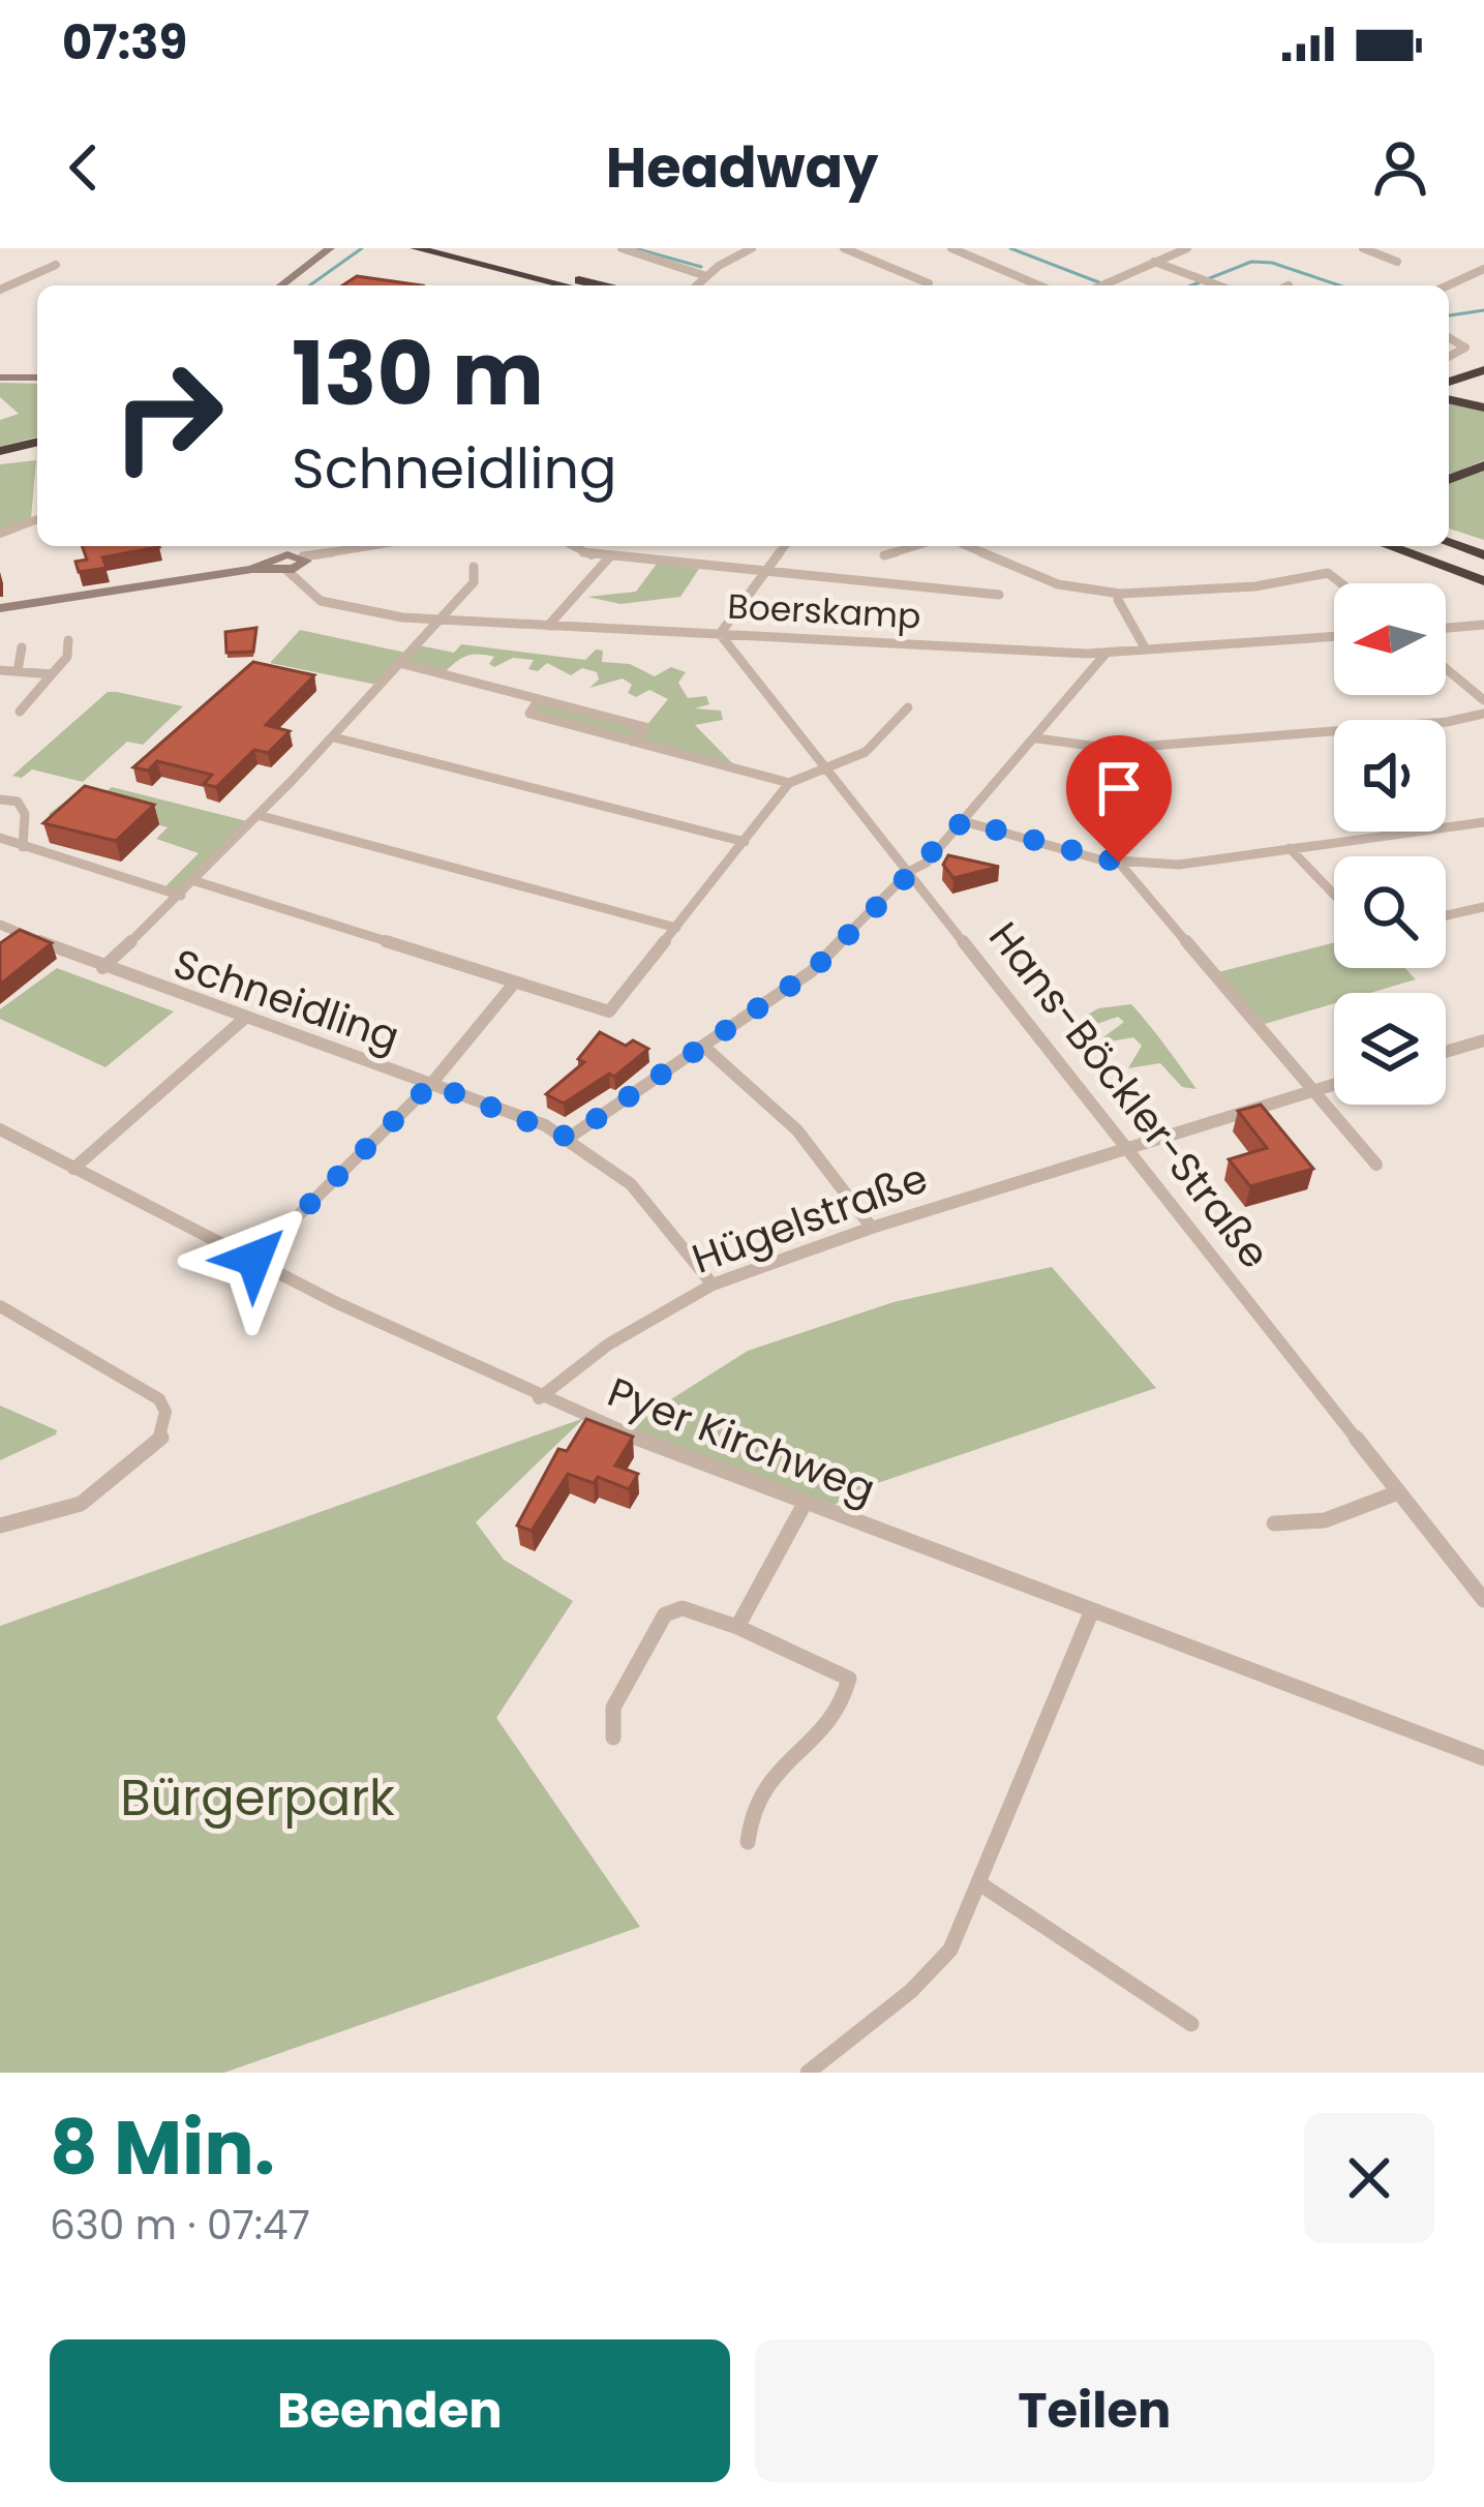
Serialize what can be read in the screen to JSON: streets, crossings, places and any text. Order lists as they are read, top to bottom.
{
  "streets": {
    "street": [
      "Boerskamp",
      "Schneidling",
      "Hans-Böckler-Straße",
      "Hügelstraße",
      "Pyer Kirchweg"
    ]
  },
  "crossings": [
    ["Boerskamp", "Hans-Böckler-Straße"],
    ["Schneidling", "Hügelstraße"],
    ["Hans-Böckler-Straße", "Hügelstraße"],
    ["Hügelstraße", "Pyer Kirchweg"]
  ],
  "parks": ["Bürgerpark"],
  "north": "left",
  "page": {
    "status": "07:39",
    "header": "Headway",
    "turn": ["130 m", "Schneidling"],
    "heading": ["8 Min.", "630 m · 07:47"],
    "buttons": ["Beenden", "Teilen"]
  }
}
